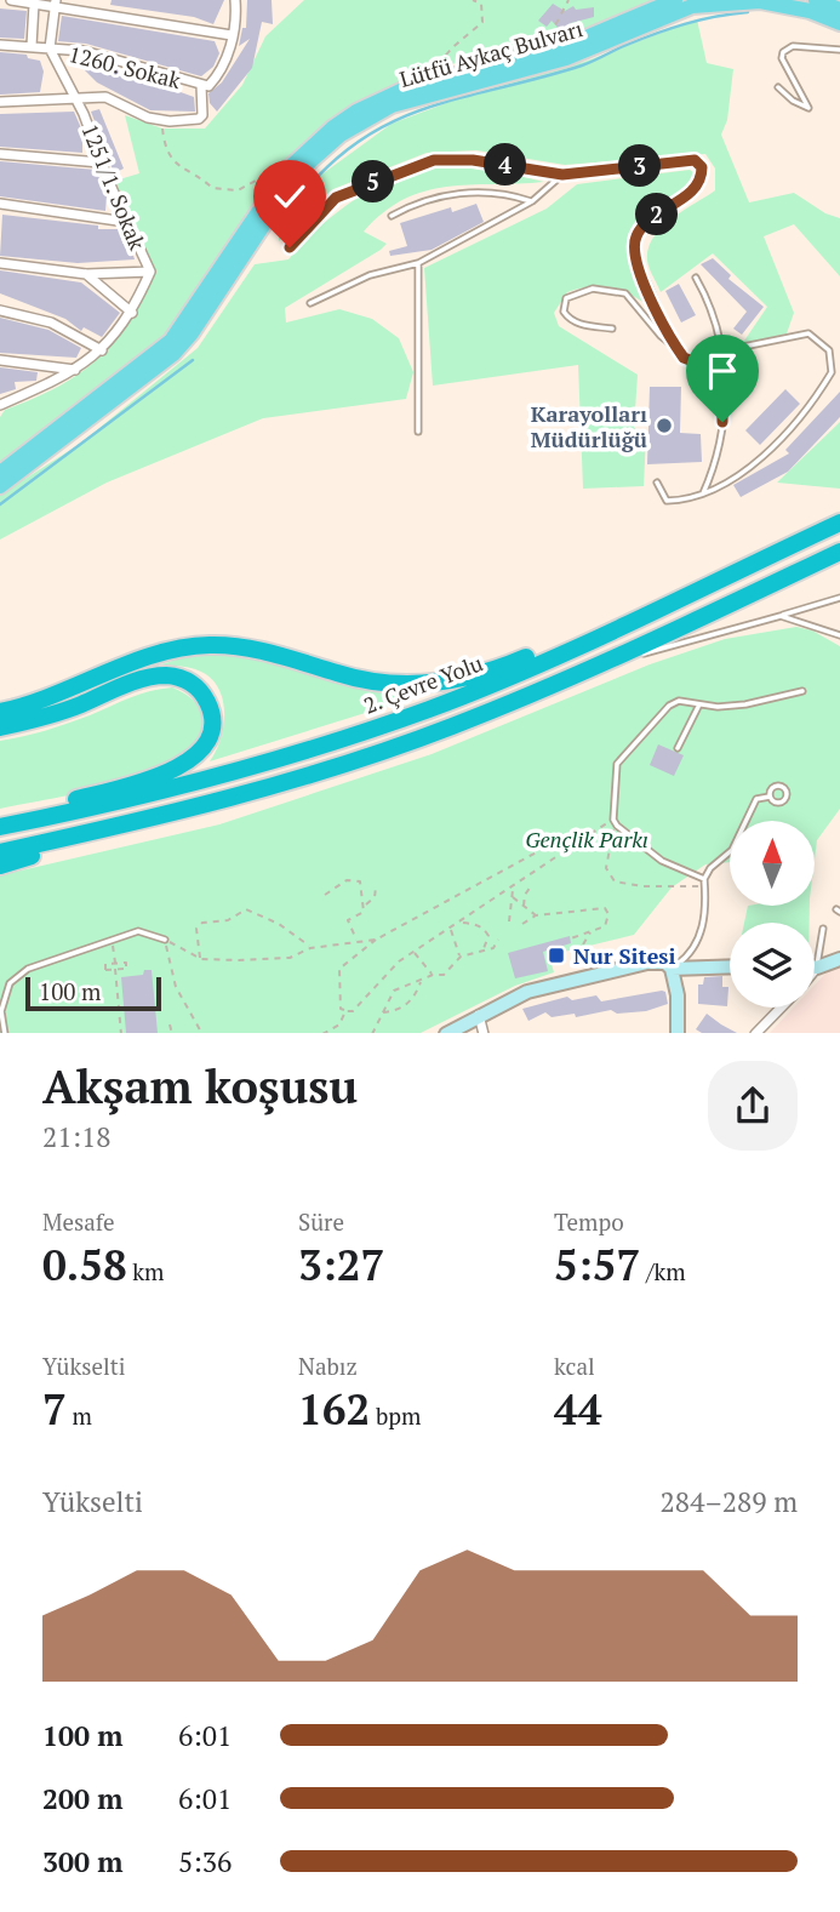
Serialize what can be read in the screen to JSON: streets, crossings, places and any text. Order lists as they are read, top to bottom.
{
  "streets": {
    "highway": ["2. Çevre Yolu"],
    "main road": ["Lütfü Aykaç Bulvarı"],
    "street": ["1260. Sokak", "1251/1. Sokak"]
  },
  "crossings": [
    ["1260. Sokak", "1251/1. Sokak"]
  ],
  "parks": ["Gençlik Parkı"],
  "places": {
    "other": ["Karayolları Müdürlüğü"],
    "transit": ["Nur Sitesi"]
  },
  "scale_bar": "100 m",
  "north": "top",
  "page": {
    "pins": [
      "4",
      "3",
      "5",
      "2"
    ],
    "scale": "100 m",
    "heading": ["Akşam koşusu", "21:18"],
    "stats": [
      ["Mesafe", "0.58 km"],
      ["Süre", "3:27"],
      ["Tempo", "5:57 /km"],
      ["Yükselti", "7 m"],
      ["Nabız", "162 bpm"],
      ["kcal", "44"]
    ],
    "chart": ["Yükselti", "284–289 m"],
    "list": [
      {
        "name": "100 m",
        "note": "6:01"
      },
      {
        "name": "200 m",
        "note": "6:01"
      },
      {
        "name": "300 m",
        "note": "5:36"
      }
    ]
  }
}
